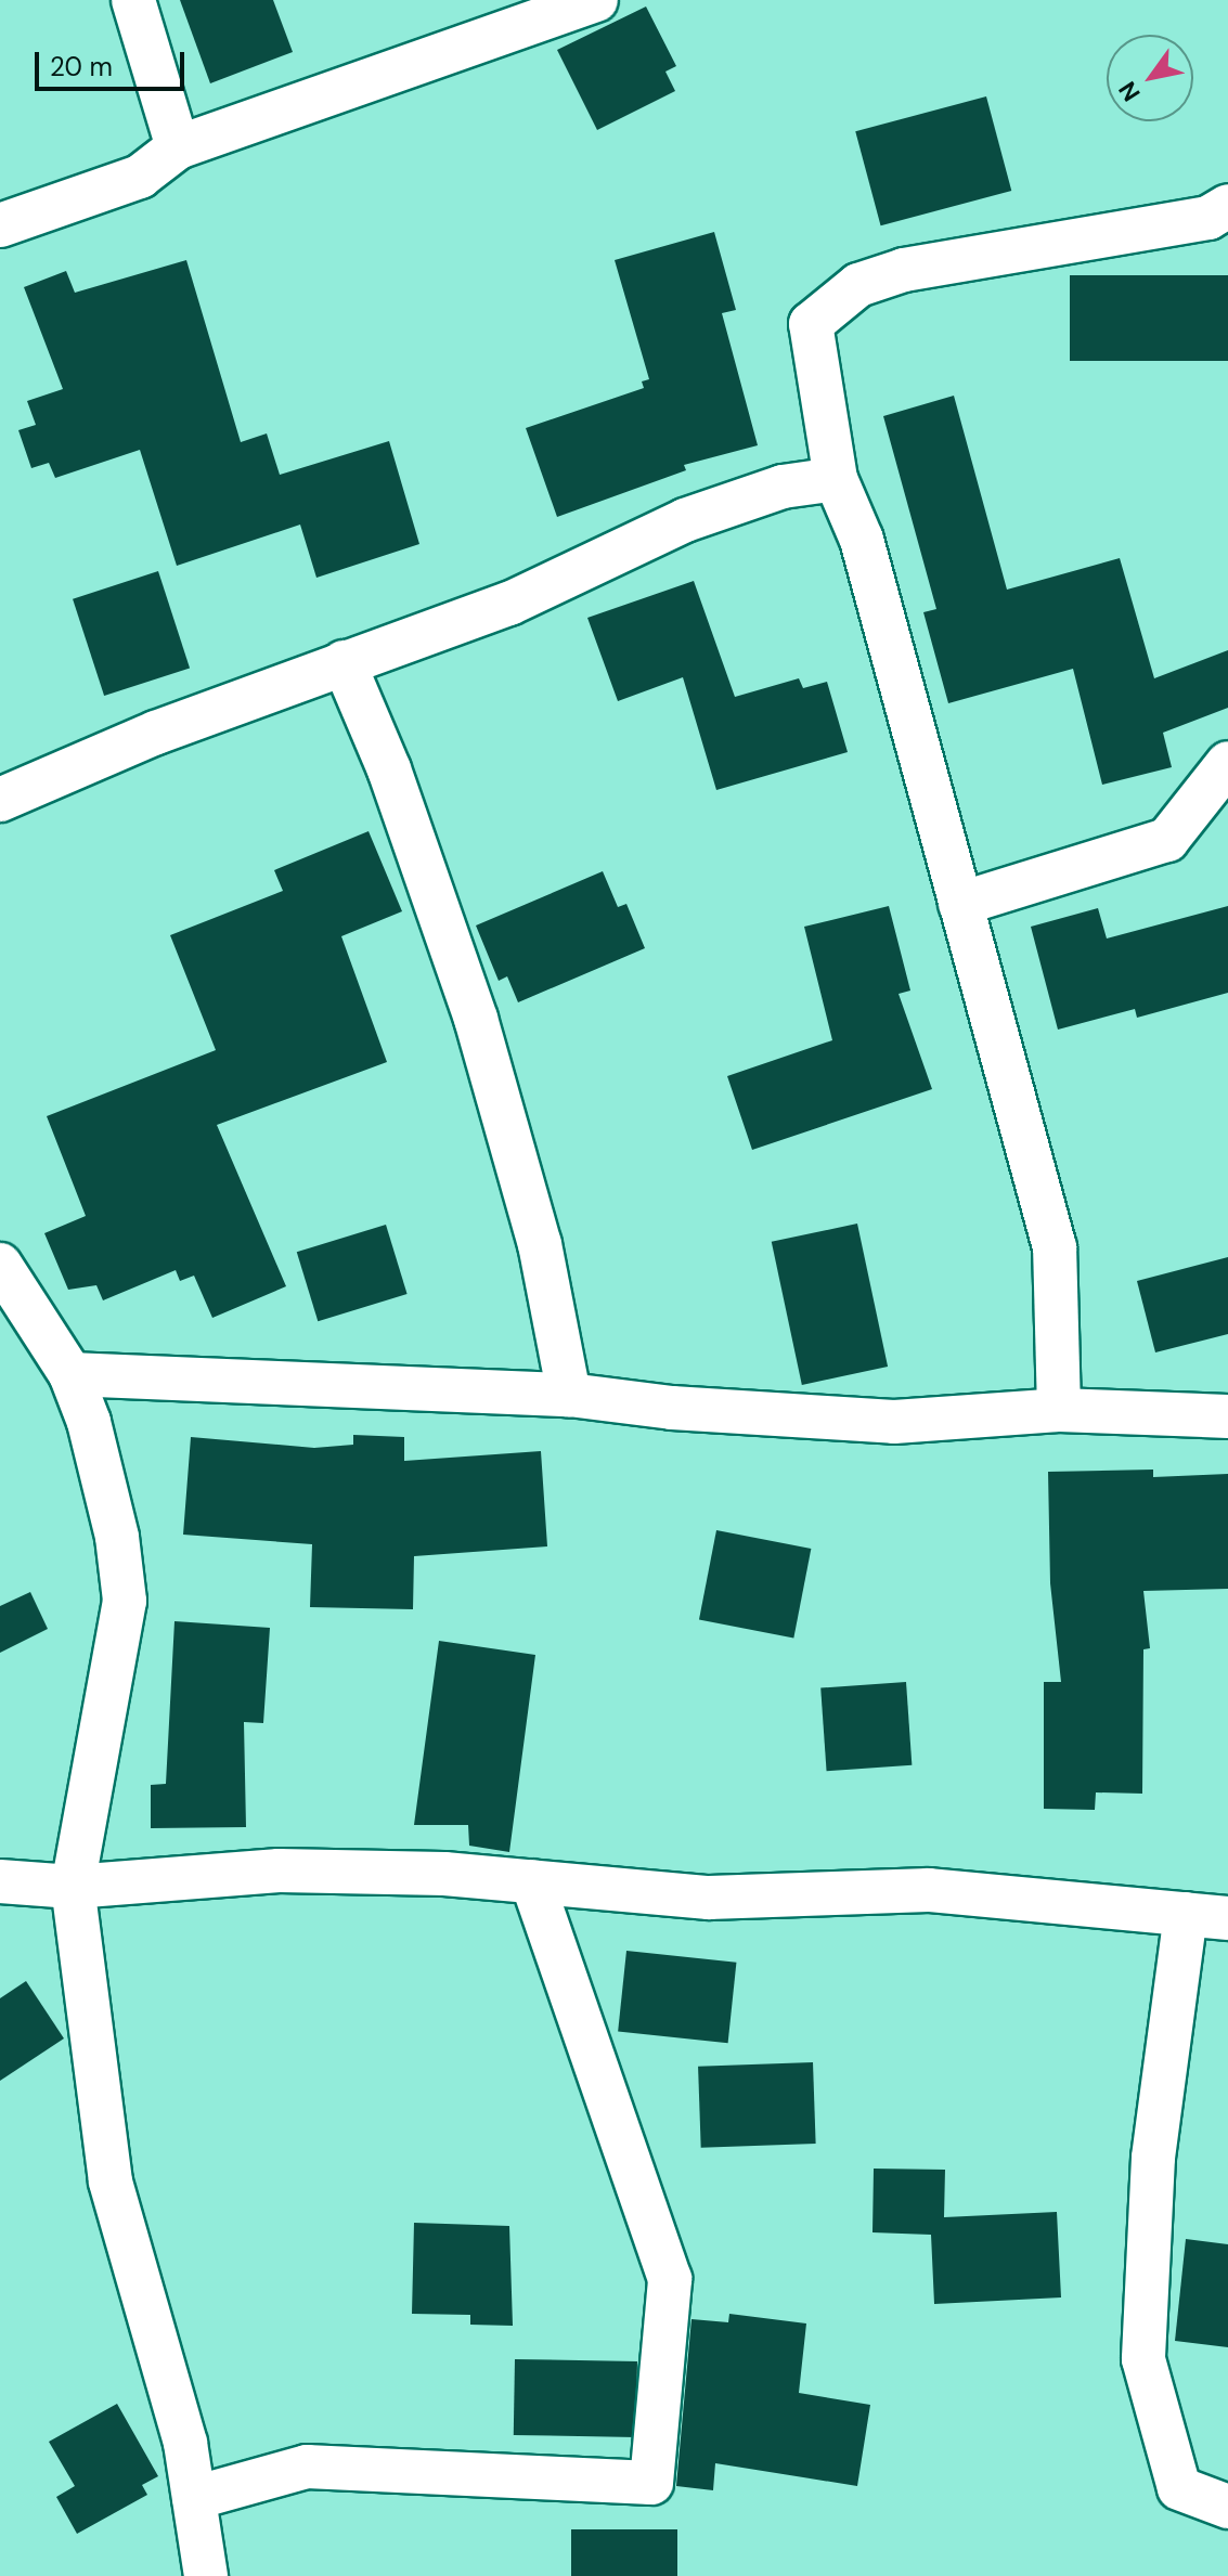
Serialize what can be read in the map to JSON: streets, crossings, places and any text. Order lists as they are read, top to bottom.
{
  "scale_bar": "20 m",
  "north": "bottom left"
}
